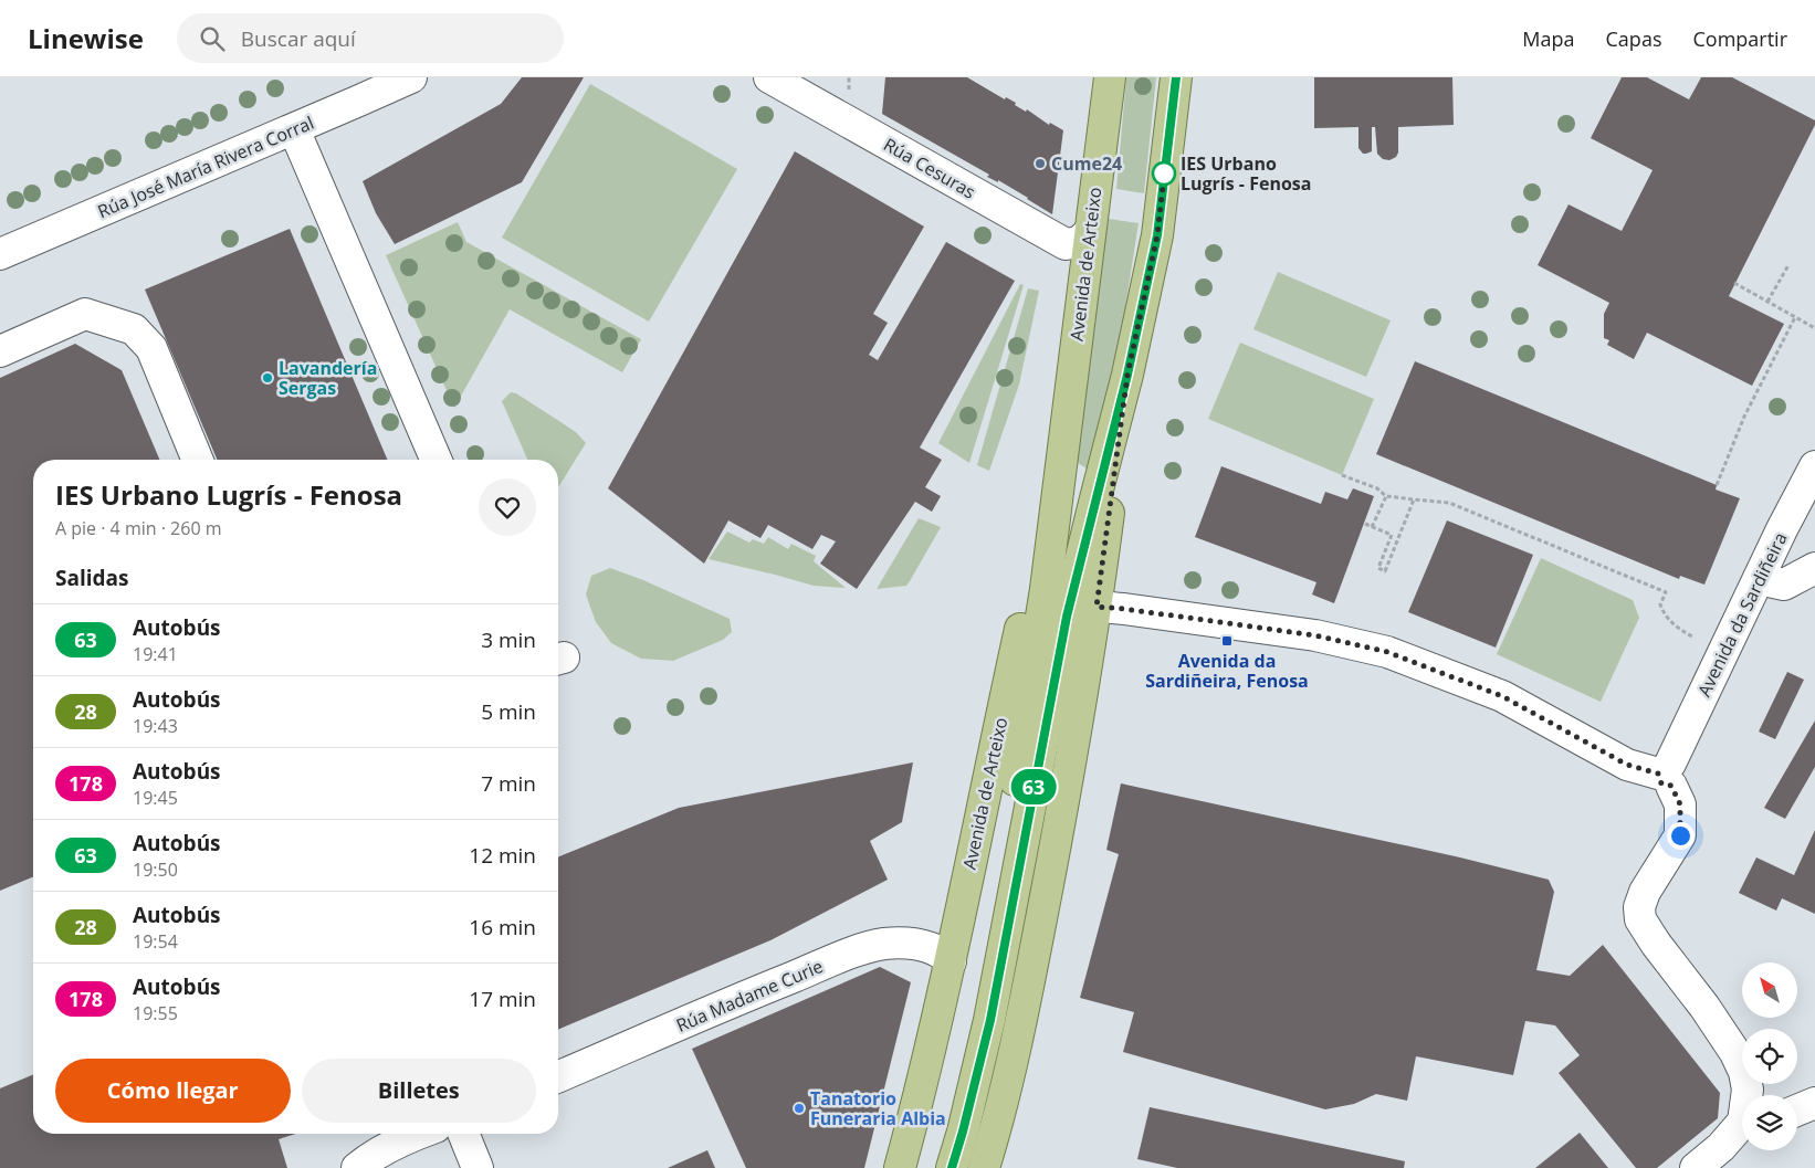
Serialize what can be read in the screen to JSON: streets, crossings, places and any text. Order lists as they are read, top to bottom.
{
  "streets": {
    "main road": ["Avenida de Arteixo"],
    "street": [
      "Rúa José María Rivera Corral",
      "Rúa Cesuras",
      "Avenida da Sardiñeira",
      "Rúa Madame Curie"
    ]
  },
  "crossings": [
    ["Rúa Cesuras", "Avenida de Arteixo"],
    ["Avenida de Arteixo", "Rúa Madame Curie"]
  ],
  "places": {
    "other": [
      "Cume24",
      "IES Urbano Lugrís - Fenosa",
      "Lavandería Sergas",
      "Tanatorio Funeraria Albia"
    ],
    "transit": ["Avenida da Sardiñeira, Fenosa"]
  },
  "lines": ["bus line 63"],
  "north": "top left",
  "page": {
    "header": "Linewise",
    "search": "Buscar aquí",
    "nav": ["Mapa", "Capas", "Compartir"],
    "on_map": "63",
    "heading": [
      ["IES Urbano Lugrís - Fenosa", "A pie · 4 min · 260 m"],
      "Salidas"
    ],
    "list": [
      {
        "mark": "63",
        "name": "Autobús",
        "note": "19:41",
        "value": "3 min"
      },
      {
        "mark": "28",
        "name": "Autobús",
        "note": "19:43",
        "value": "5 min"
      },
      {
        "mark": "178",
        "name": "Autobús",
        "note": "19:45",
        "value": "7 min"
      },
      {
        "mark": "63",
        "name": "Autobús",
        "note": "19:50",
        "value": "12 min"
      },
      {
        "mark": "28",
        "name": "Autobús",
        "note": "19:54",
        "value": "16 min"
      },
      {
        "mark": "178",
        "name": "Autobús",
        "note": "19:55",
        "value": "17 min"
      }
    ],
    "buttons": ["Cómo llegar", "Billetes"]
  }
}
